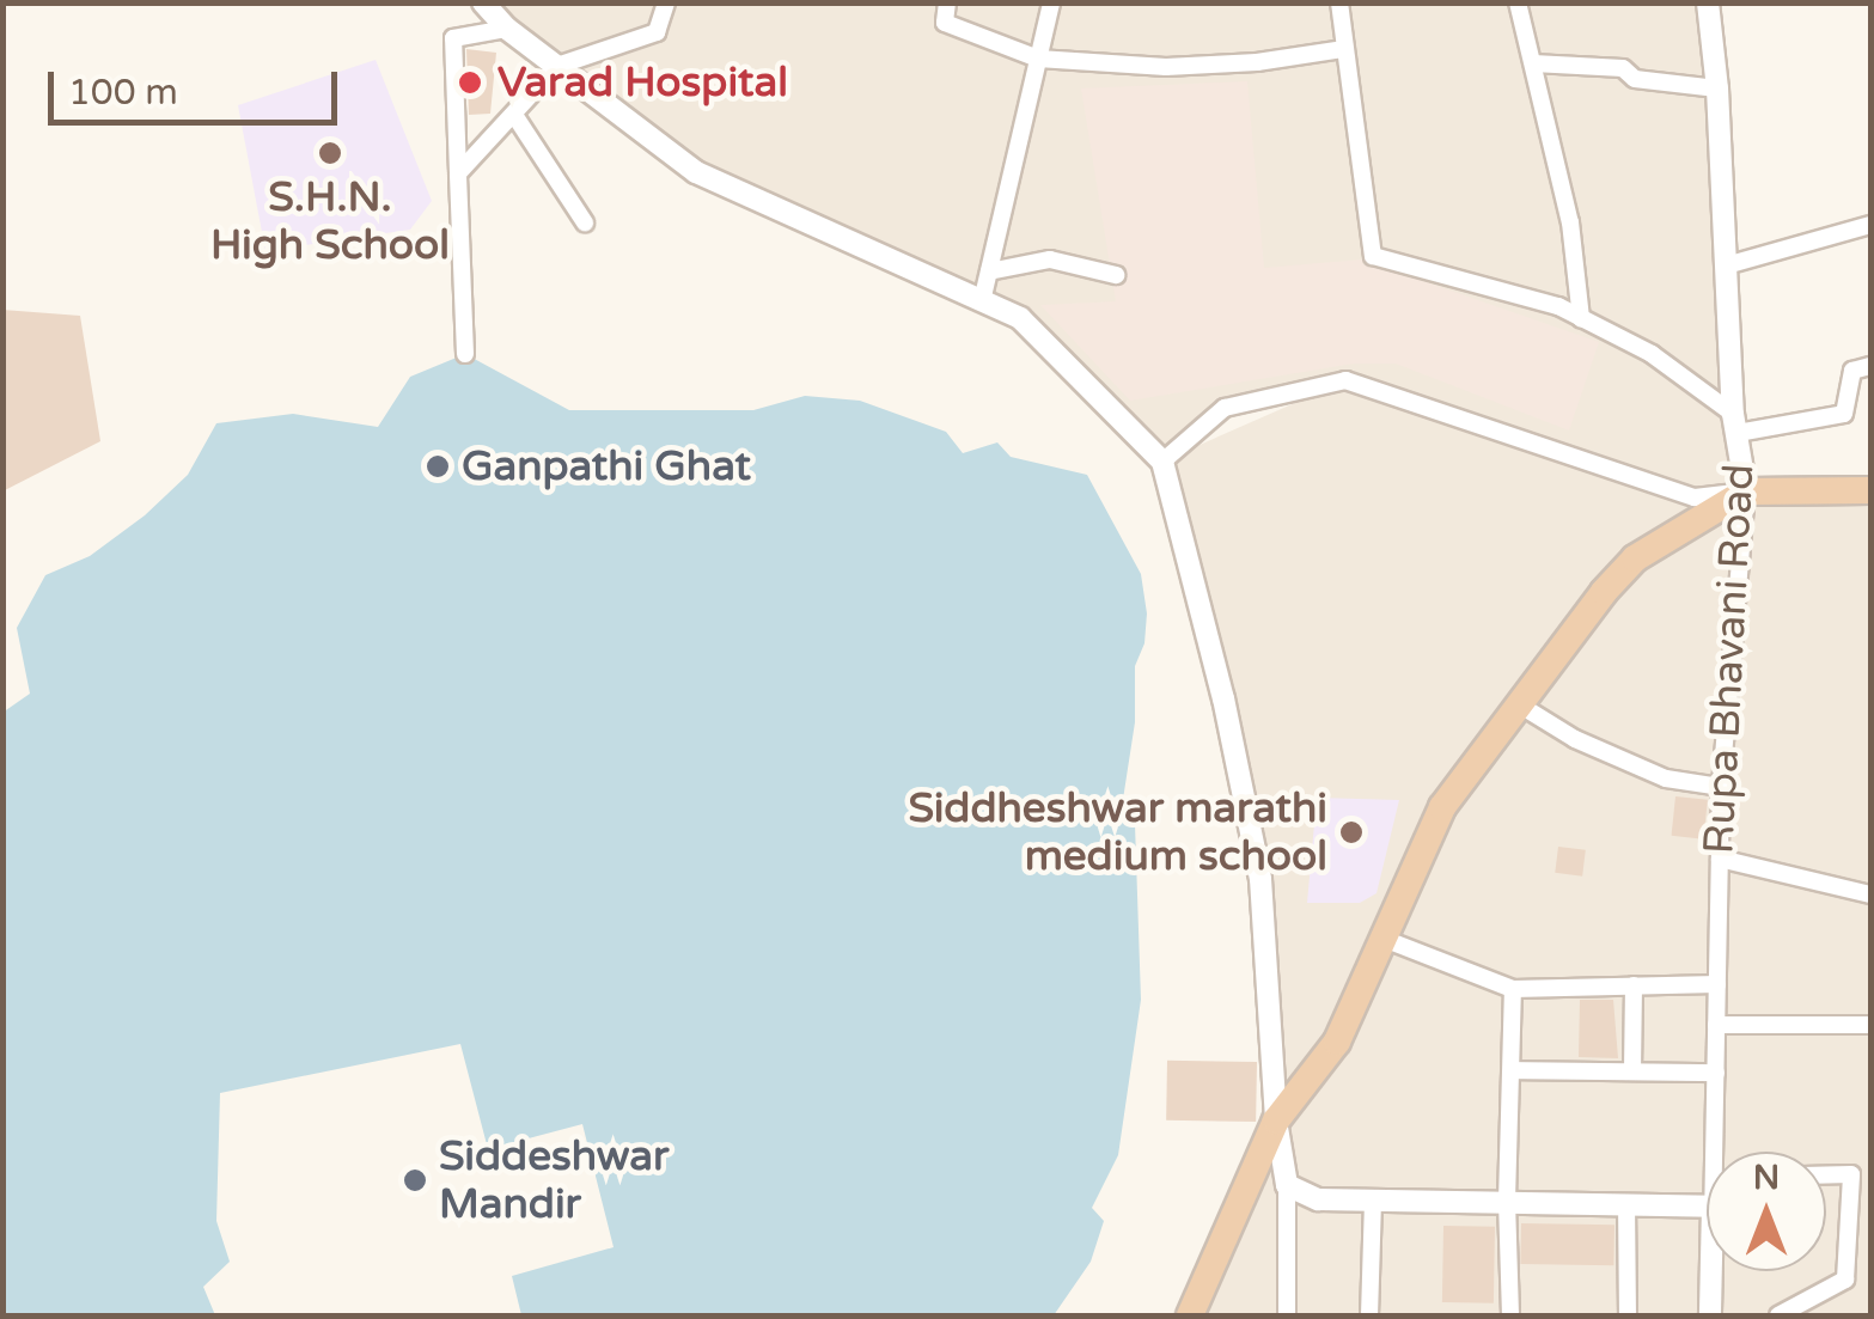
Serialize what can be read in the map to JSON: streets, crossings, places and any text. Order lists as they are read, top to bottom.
{
  "streets": {
    "street": ["Rupa Bhavani Road"]
  },
  "places": [
    "Varad Hospital",
    "S.H.N. High School",
    "Ganpathi Ghat",
    "Siddheshwar marathi medium school",
    "Siddeshwar Mandir"
  ],
  "scale_bar": "100 m",
  "north": "top"
}
